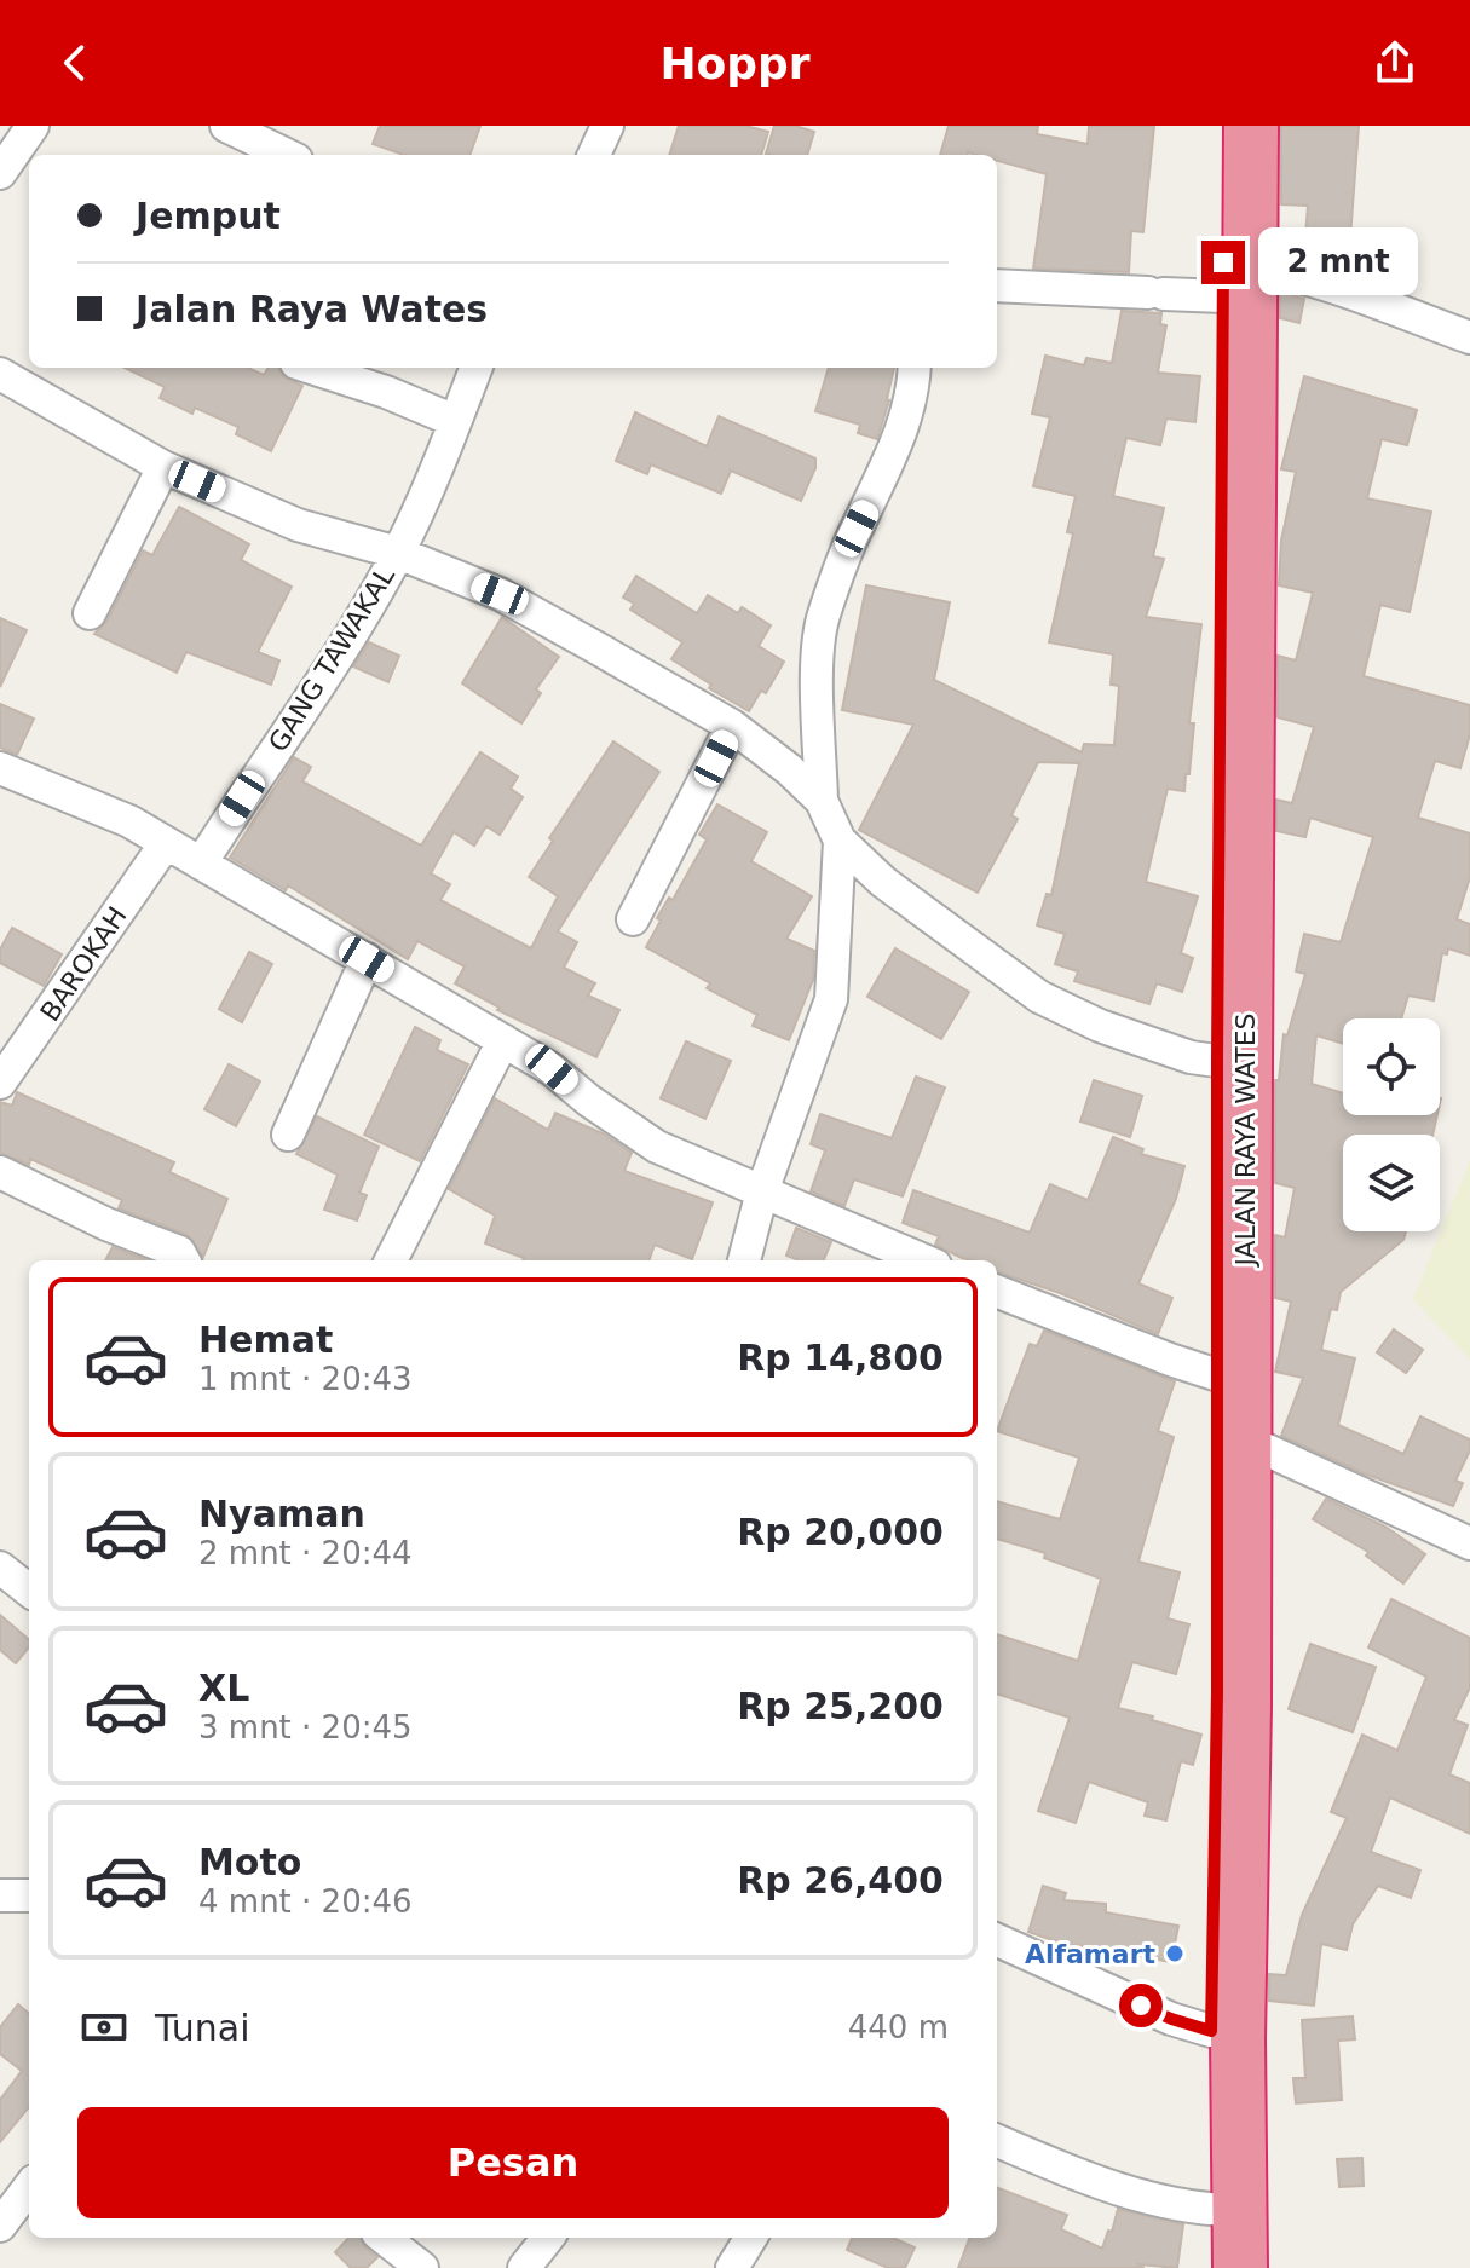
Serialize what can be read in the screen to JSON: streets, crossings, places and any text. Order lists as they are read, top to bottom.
{
  "streets": {
    "highway": ["JALAN RAYA WATES"],
    "street": ["GANG TAWAKAL", "BAROKAH"]
  },
  "places": ["Alfamart"],
  "page": {
    "header": "Hoppr",
    "banner": ["Jemput", "Jalan Raya Wates"],
    "bubble": "2 mnt",
    "list": [
      {
        "name": "Hemat",
        "note": "1 mnt · 20:43",
        "value": "Rp 14,800"
      },
      {
        "name": "Nyaman",
        "note": "2 mnt · 20:44",
        "value": "Rp 20,000"
      },
      {
        "name": "XL",
        "note": "3 mnt · 20:45",
        "value": "Rp 25,200"
      },
      {
        "name": "Moto",
        "note": "4 mnt · 20:46",
        "value": "Rp 26,400"
      }
    ],
    "pay": ["Tunai", "440 m"],
    "buttons": "Pesan"
  }
}
